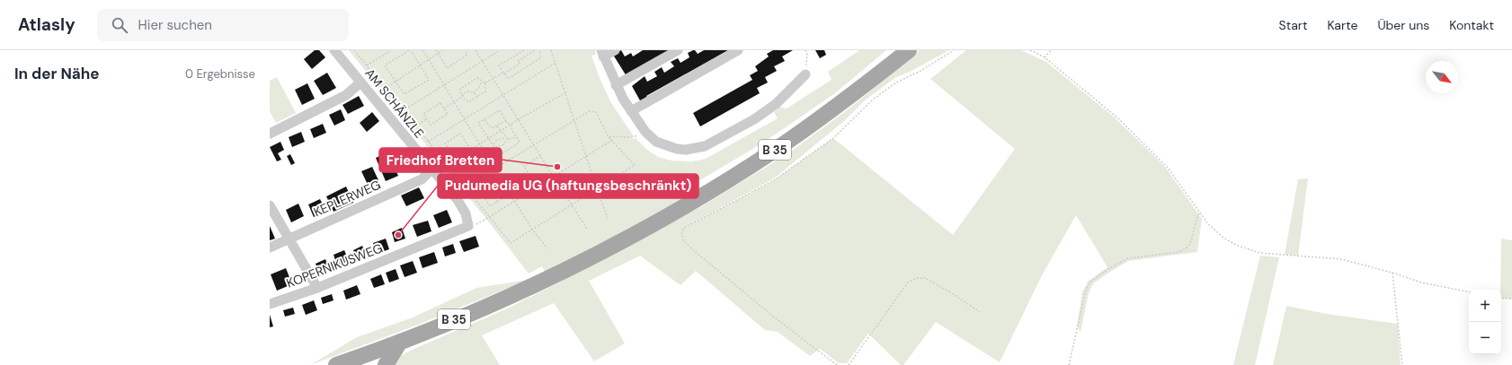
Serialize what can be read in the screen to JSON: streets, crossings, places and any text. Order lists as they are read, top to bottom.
{
  "streets": {
    "main road": ["B 35"],
    "street": ["AM SCHÄNZLE", "KEPLERWEG", "KOPERNIKUSWEG"]
  },
  "crossings": [
    ["AM SCHÄNZLE", "KEPLERWEG"],
    ["AM SCHÄNZLE", "KOPERNIKUSWEG"]
  ],
  "places": ["Friedhof Bretten", "Pudumedia UG (haftungsbeschränkt)"],
  "north": "bottom right",
  "page": {
    "header": "Atlasly",
    "search": "Hier suchen",
    "nav": [
      "Start",
      "Karte",
      "Über uns",
      "Kontakt"
    ],
    "heading": ["In der Nähe", "0 Ergebnisse"],
    "map_buttons": ["+", "−"]
  }
}
